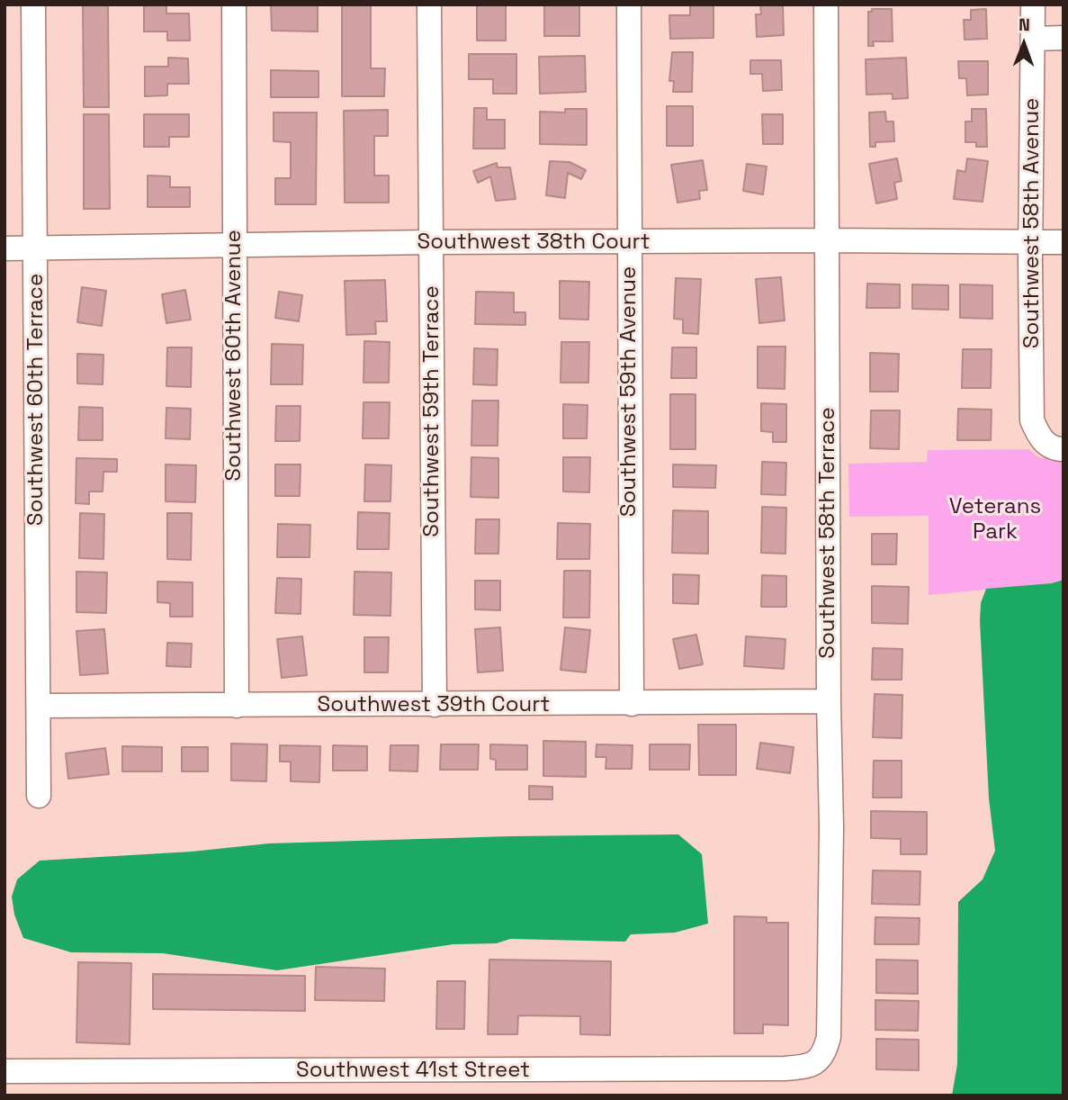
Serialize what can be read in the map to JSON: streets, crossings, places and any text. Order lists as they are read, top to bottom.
{
  "streets": {
    "street": [
      "Southwest 58th Avenue",
      "Southwest 38th Court",
      "Southwest 60th Avenue",
      "Southwest 59th Avenue",
      "Southwest 60th Terrace",
      "Southwest 59th Terrace",
      "Southwest 58th Terrace",
      "Southwest 39th Court",
      "Southwest 41st Street"
    ]
  },
  "crossings": [
    ["Southwest 58th Avenue", "Southwest 38th Court"],
    ["Southwest 38th Court", "Southwest 60th Avenue"],
    ["Southwest 38th Court", "Southwest 59th Avenue"],
    ["Southwest 38th Court", "Southwest 60th Terrace"],
    ["Southwest 38th Court", "Southwest 59th Terrace"],
    ["Southwest 38th Court", "Southwest 58th Terrace"],
    ["Southwest 60th Avenue", "Southwest 39th Court"],
    ["Southwest 59th Avenue", "Southwest 39th Court"],
    ["Southwest 60th Terrace", "Southwest 39th Court"],
    ["Southwest 59th Terrace", "Southwest 39th Court"],
    ["Southwest 58th Terrace", "Southwest 39th Court"],
    ["Southwest 58th Terrace", "Southwest 41st Street"]
  ],
  "parks": ["Veterans Park"],
  "north": "top"
}
